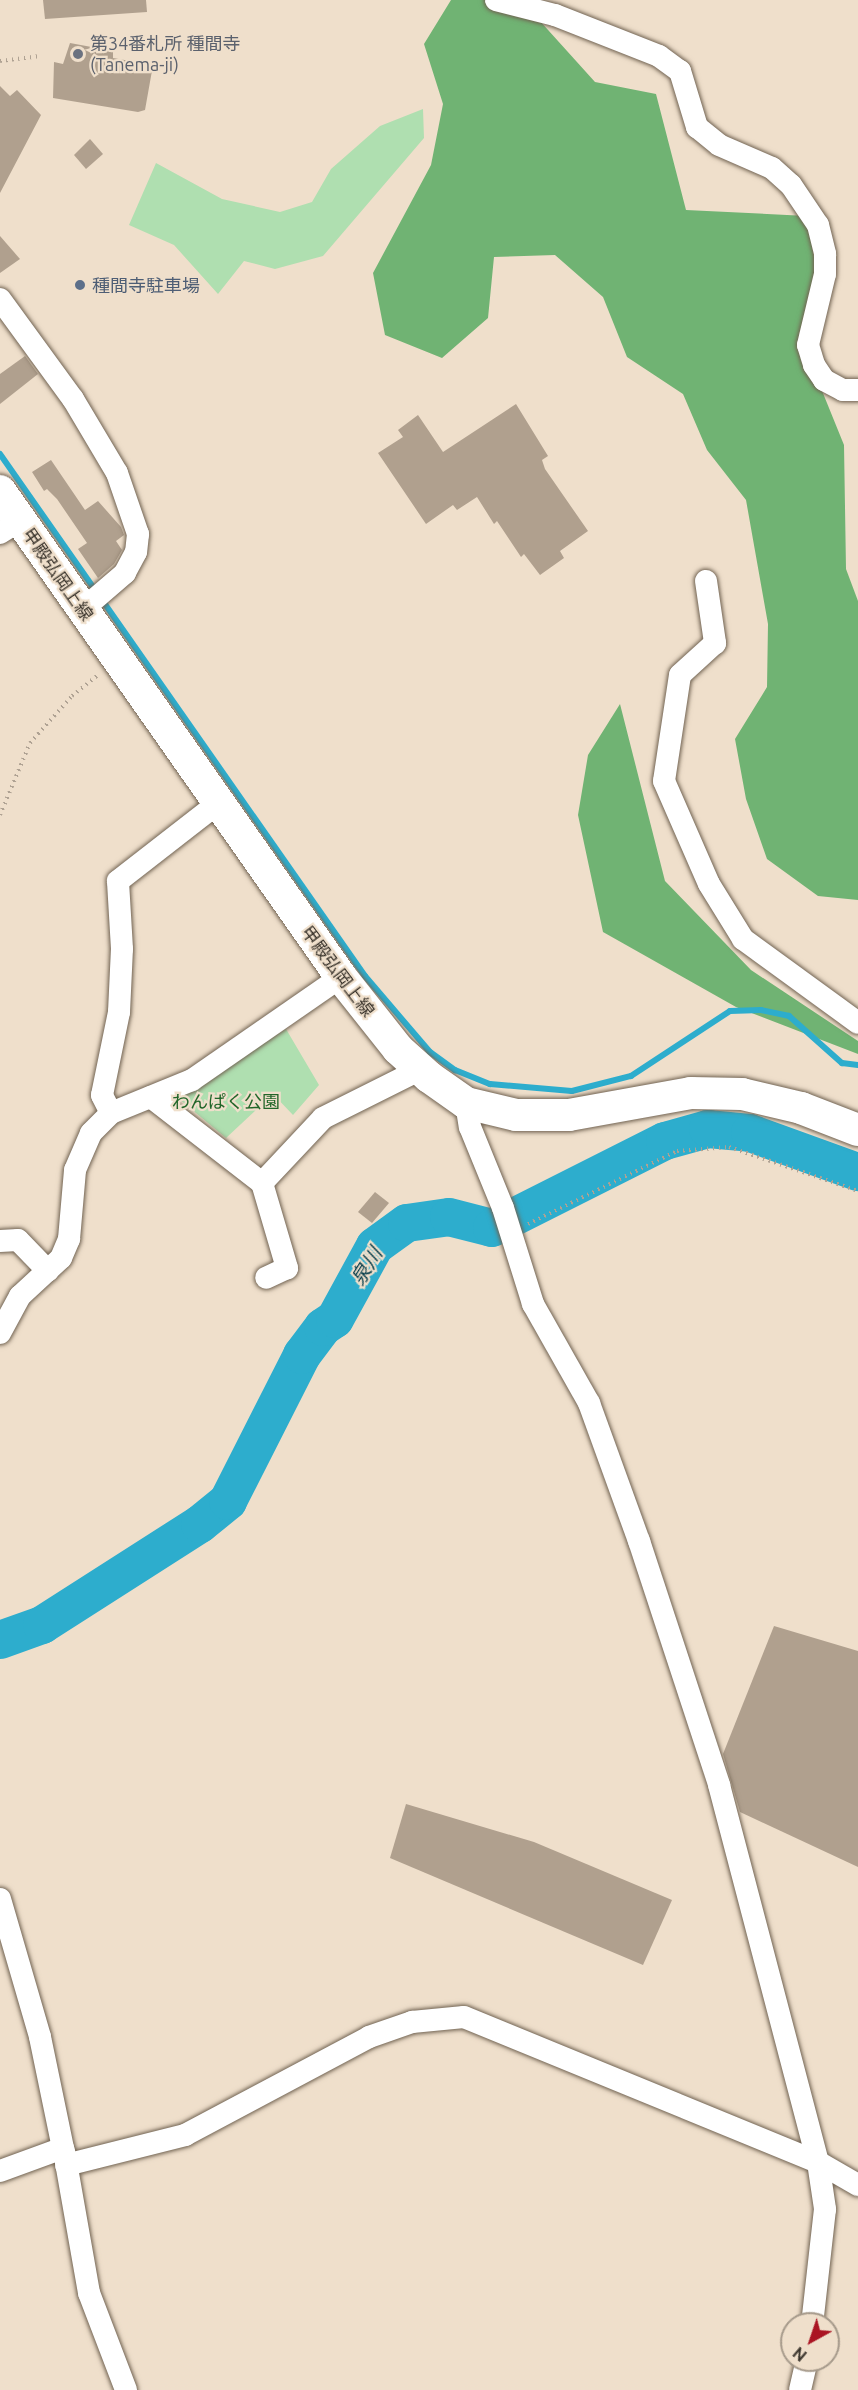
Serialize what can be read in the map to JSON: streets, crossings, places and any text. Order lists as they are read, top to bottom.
{
  "streets": {
    "main road": ["甲殿弘岡上線"]
  },
  "water": ["泉川"],
  "parks": ["わんぱく公園"],
  "places": ["第34番札所 種間寺 (Tanema-ji)", "種間寺駐車場"],
  "north": "bottom left"
}
